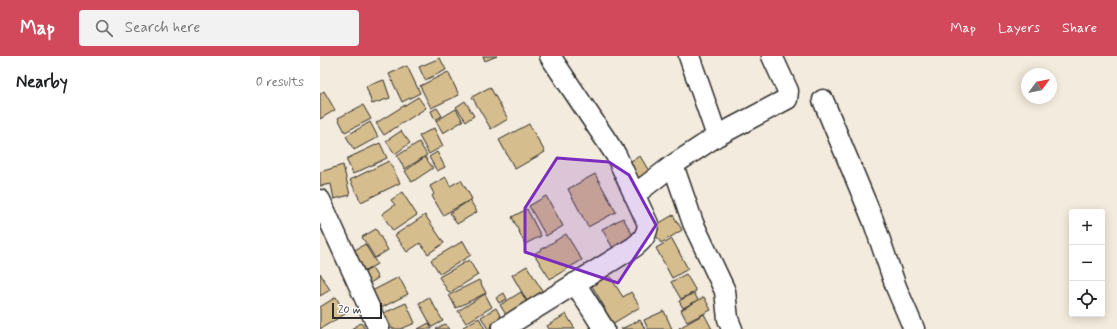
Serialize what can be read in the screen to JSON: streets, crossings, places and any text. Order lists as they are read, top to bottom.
{
  "scale_bar": "20 m",
  "north": "top right",
  "page": {
    "header": "Map",
    "search": "Search here",
    "nav": ["Map", "Layers", "Share"],
    "heading": ["Nearby", "0 results"],
    "map_buttons": ["+", "−"],
    "scale": "20 m"
  }
}
